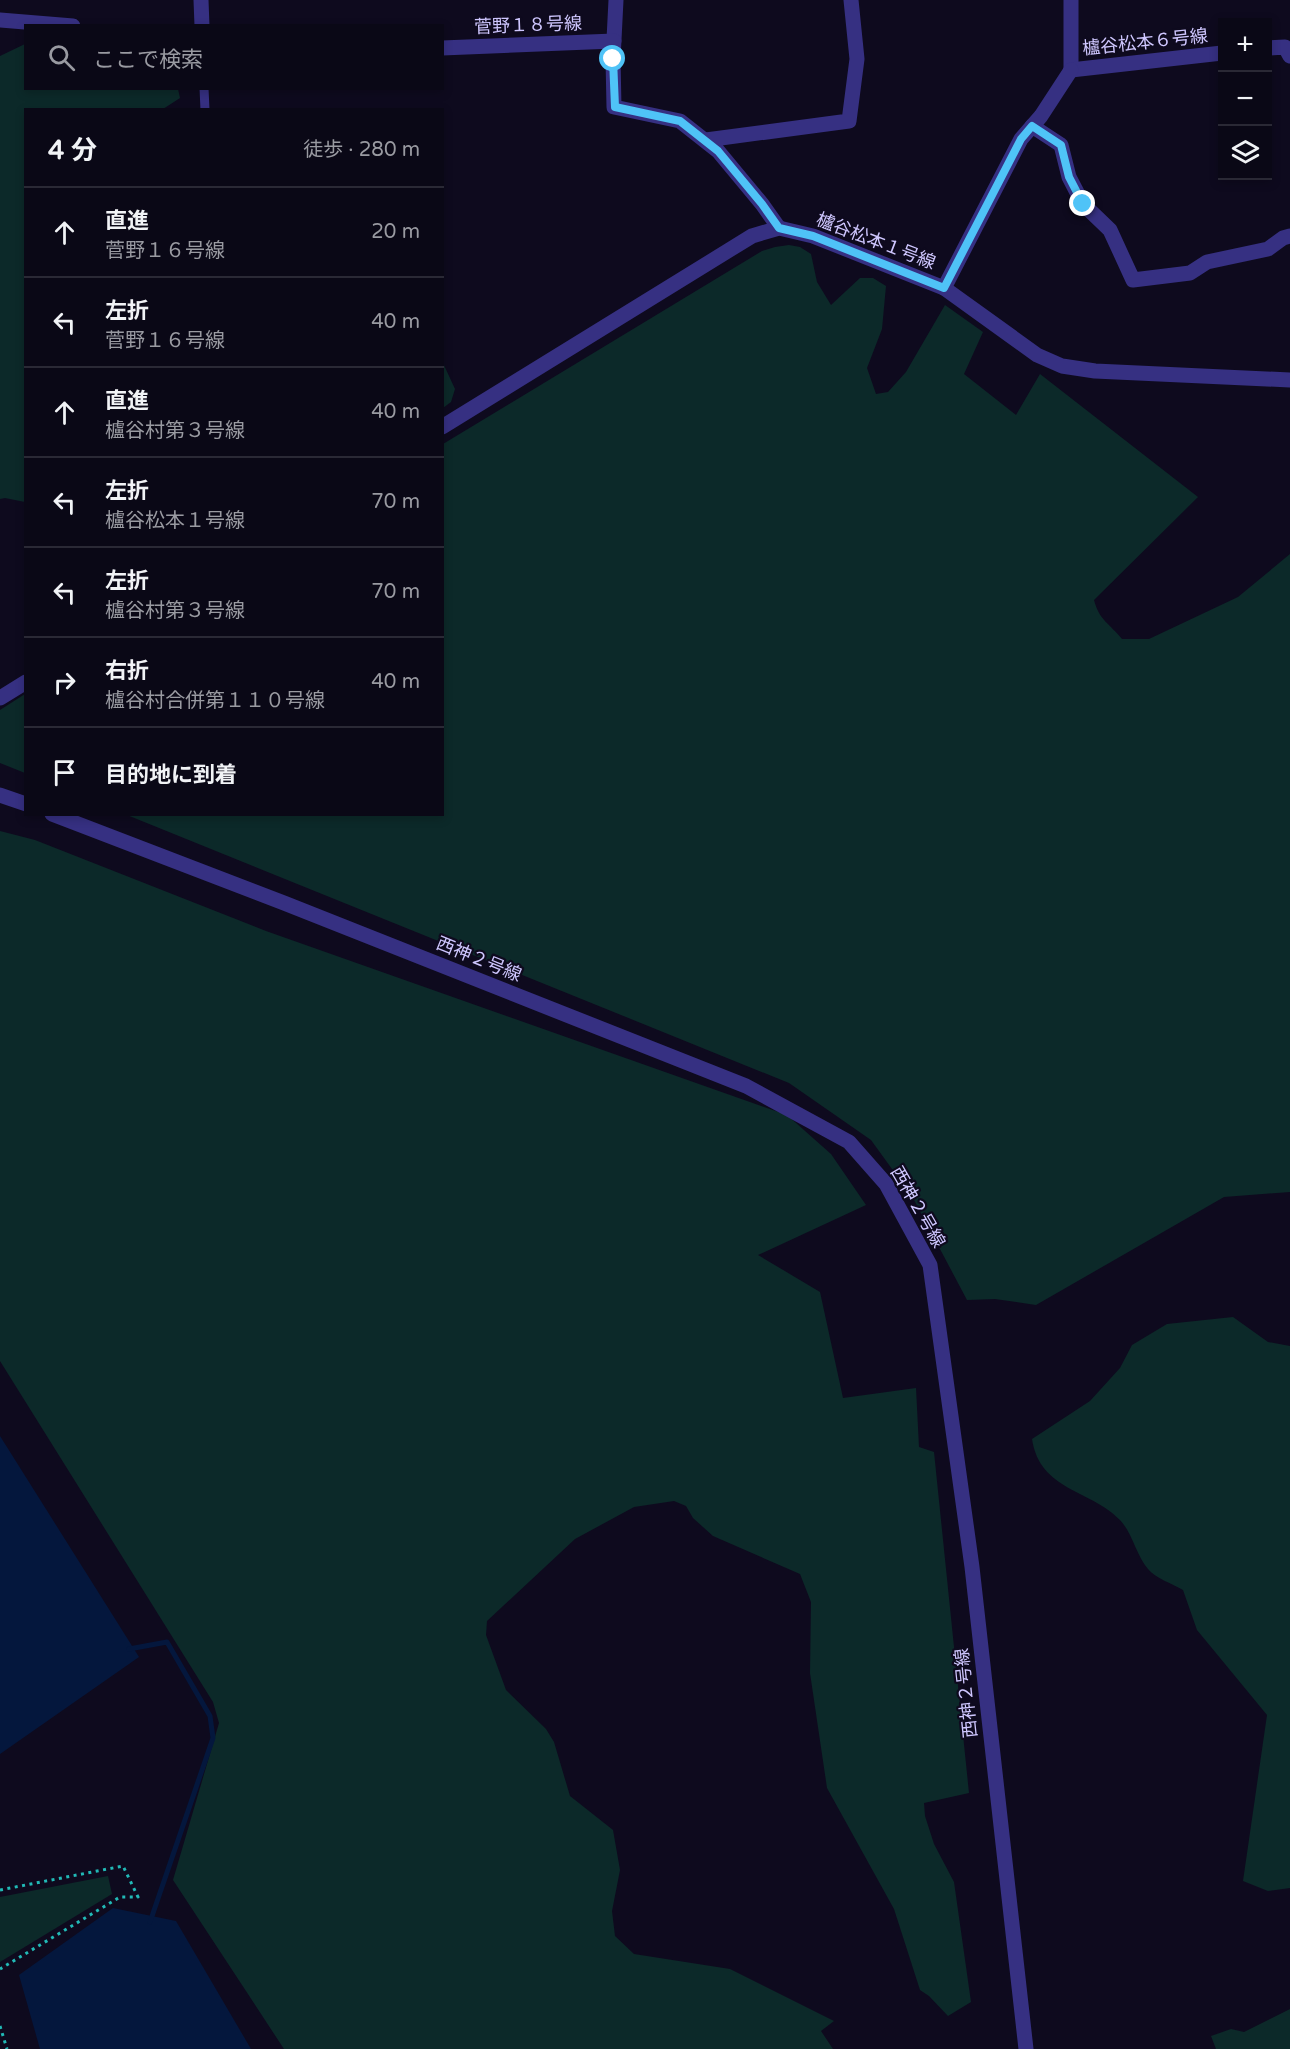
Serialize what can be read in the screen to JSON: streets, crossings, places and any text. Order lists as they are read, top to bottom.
{
  "streets": {
    "street": [
      "菅野１８号線",
      "櫨谷松本６号線",
      "櫨谷松本１号線",
      "西神２号線"
    ]
  },
  "page": {
    "map_buttons": ["+", "−"],
    "search": "ここで検索",
    "heading": ["4 分", "徒歩 · 280 m"],
    "list": [
      ["直進", "菅野１６号線", "20 m"],
      ["左折", "菅野１６号線", "40 m"],
      ["直進", "櫨谷村第３号線", "40 m"],
      ["左折", "櫨谷松本１号線", "70 m"],
      ["左折", "櫨谷村第３号線", "70 m"],
      ["右折", "櫨谷村合併第１１０号線", "40 m"],
      "目的地に到着"
    ]
  }
}
